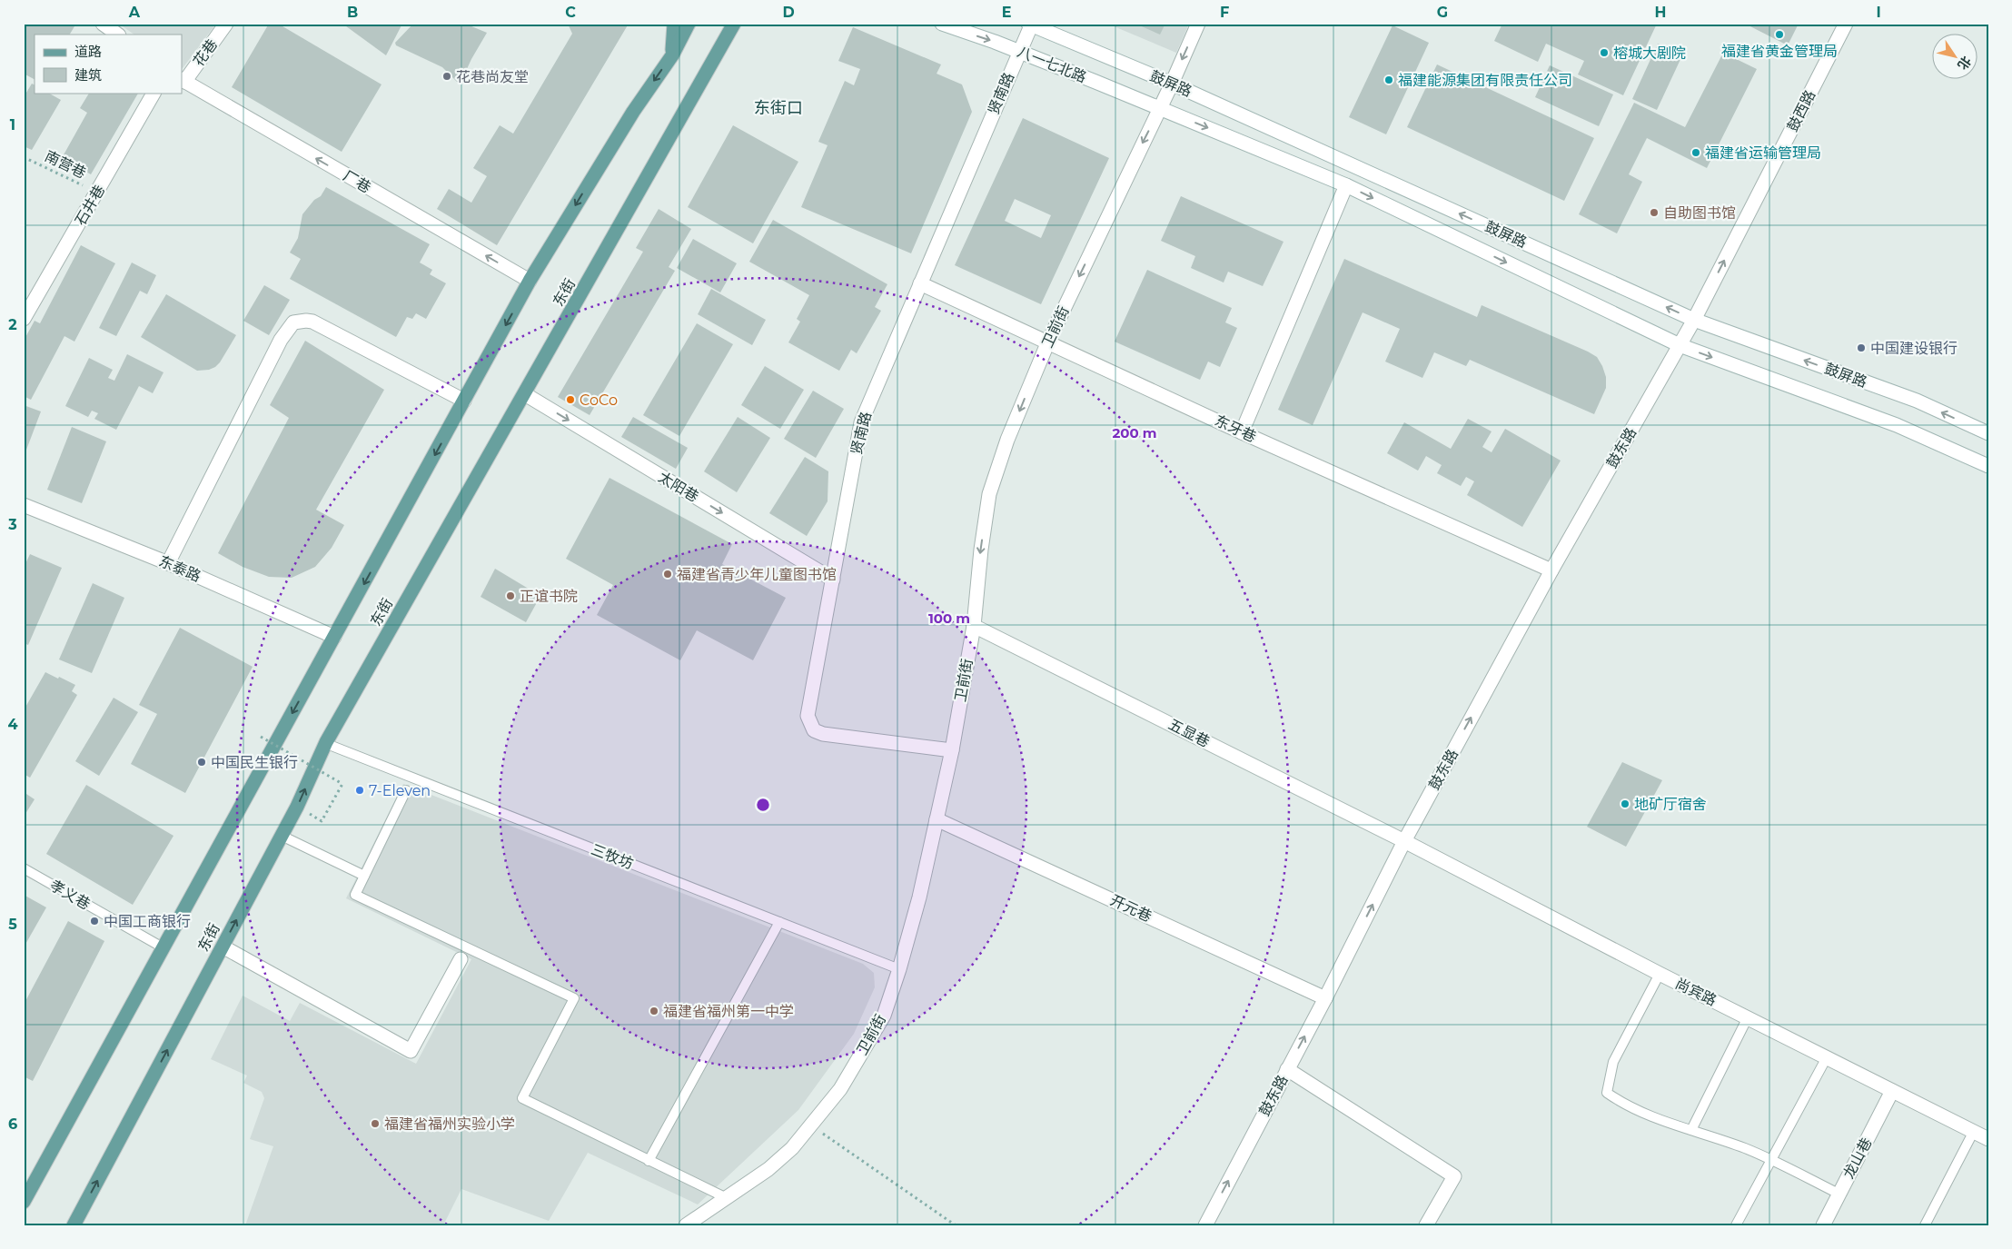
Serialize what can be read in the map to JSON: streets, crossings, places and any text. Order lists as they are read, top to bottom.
{
  "streets": {
    "main road": ["东街"],
    "street": [
      "花巷",
      "八一七北路",
      "鼓屏路",
      "贤南路",
      "鼓西路",
      "厂巷",
      "石井巷",
      "卫前街",
      "东牙巷",
      "鼓东路",
      "太阳巷",
      "东泰路",
      "五显巷",
      "开元巷",
      "尚宾路",
      "龙山巷"
    ],
    "lane": ["三牧坊", "孝义巷"],
    "path": ["南营巷"]
  },
  "crossings": [
    ["花巷", "厂巷"],
    ["八一七北路", "鼓屏路"],
    ["八一七北路", "贤南路"],
    ["八一七北路", "卫前街"],
    ["鼓屏路", "贤南路"],
    ["鼓屏路", "鼓西路"],
    ["鼓屏路", "卫前街"],
    ["鼓屏路", "鼓东路"],
    ["贤南路", "卫前街"],
    ["贤南路", "东牙巷"],
    ["贤南路", "太阳巷"],
    ["鼓西路", "鼓东路"],
    ["南营巷", "石井巷"],
    ["厂巷", "东街"],
    ["东街", "太阳巷"],
    ["东街", "东泰路"],
    ["东街", "三牧坊"],
    ["东街", "孝义巷"],
    ["卫前街", "东牙巷"],
    ["卫前街", "五显巷"],
    ["卫前街", "三牧坊"],
    ["卫前街", "开元巷"],
    ["东牙巷", "鼓东路"],
    ["鼓东路", "五显巷"],
    ["鼓东路", "开元巷"],
    ["鼓东路", "尚宾路"],
    ["五显巷", "尚宾路"],
    ["尚宾路", "龙山巷"]
  ],
  "one_way": [
    "鼓西路",
    "厂巷",
    "卫前街",
    "鼓东路",
    "太阳巷"
  ],
  "districts": ["东街口"],
  "places": [
    "福建省黄金管理局",
    "榕城大剧院",
    "花巷尚友堂",
    "福建能源集团有限责任公司",
    "福建省运输管理局",
    "自助图书馆",
    "中国建设银行",
    "CoCo",
    "福建省青少年儿童图书馆",
    "正谊书院",
    "中国民生银行",
    "7-Eleven",
    "地矿厅宿舍",
    "中国工商银行",
    "福建省福州第一中学",
    "福建省福州实验小学"
  ],
  "legend": ["道路", "建筑"],
  "north": "bottom right",
  "grid": {
    "columns": [
      "A",
      "B",
      "C",
      "D",
      "E",
      "F",
      "G",
      "H",
      "I"
    ],
    "rows": [
      "1",
      "2",
      "3",
      "4",
      "5",
      "6"
    ]
  },
  "rings": ["200 m", "100 m"]
}
